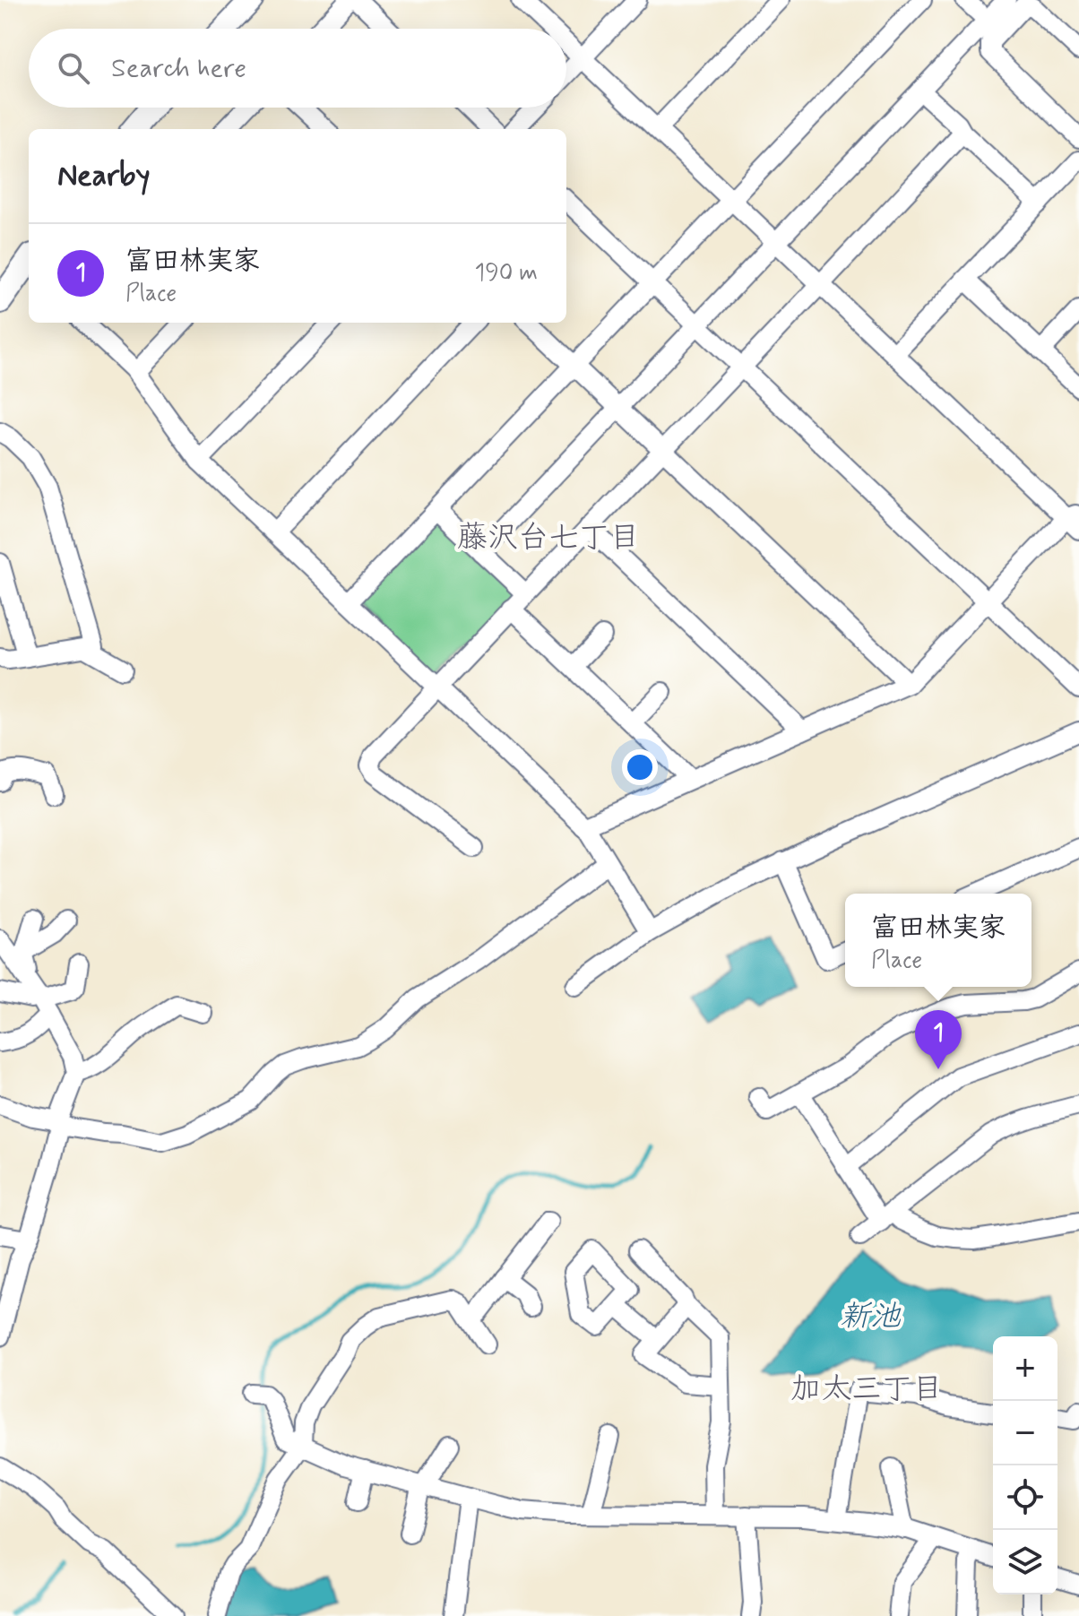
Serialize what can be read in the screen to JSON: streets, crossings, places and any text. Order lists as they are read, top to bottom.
{
  "districts": ["藤沢台七丁目", "加太三丁目"],
  "water": ["新池"],
  "page": {
    "search": "Search here",
    "heading": "Nearby",
    "list": [
      {
        "mark": "1",
        "name": "富田林実家",
        "note": "Place",
        "value": "190 m"
      }
    ],
    "popup": ["富田林実家", "Place"],
    "pins": "1",
    "map_buttons": ["+", "−"]
  }
}
